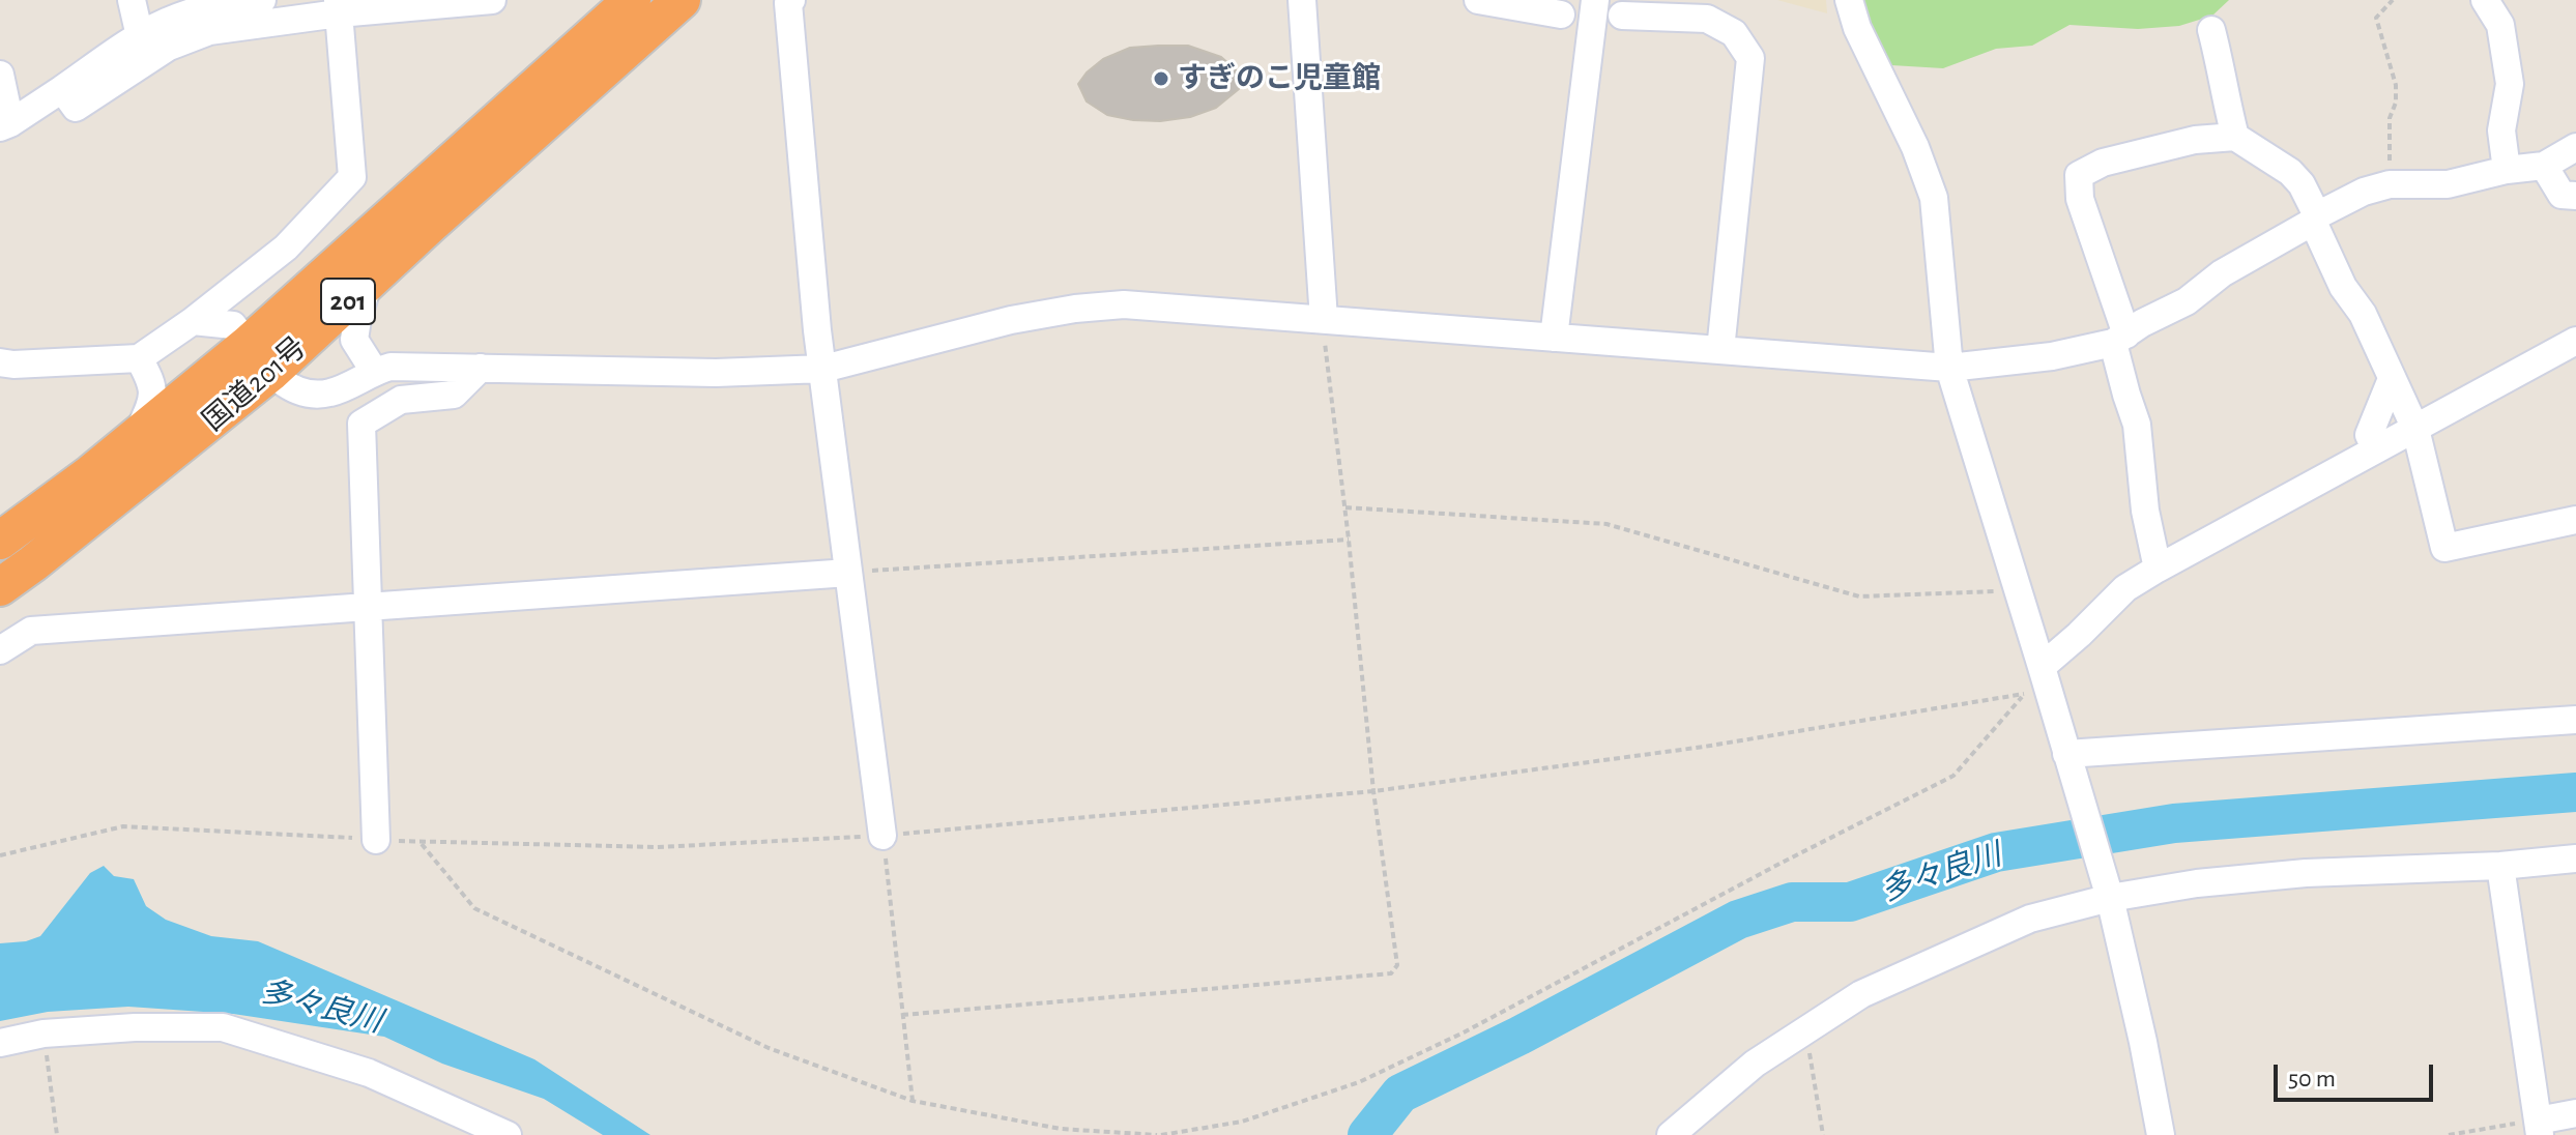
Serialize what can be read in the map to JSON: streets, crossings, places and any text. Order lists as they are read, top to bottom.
{
  "streets": {
    "highway": ["201", "国道201号"]
  },
  "water": ["多々良川"],
  "places": ["すぎのこ児童館"],
  "scale_bar": "50 m"
}
